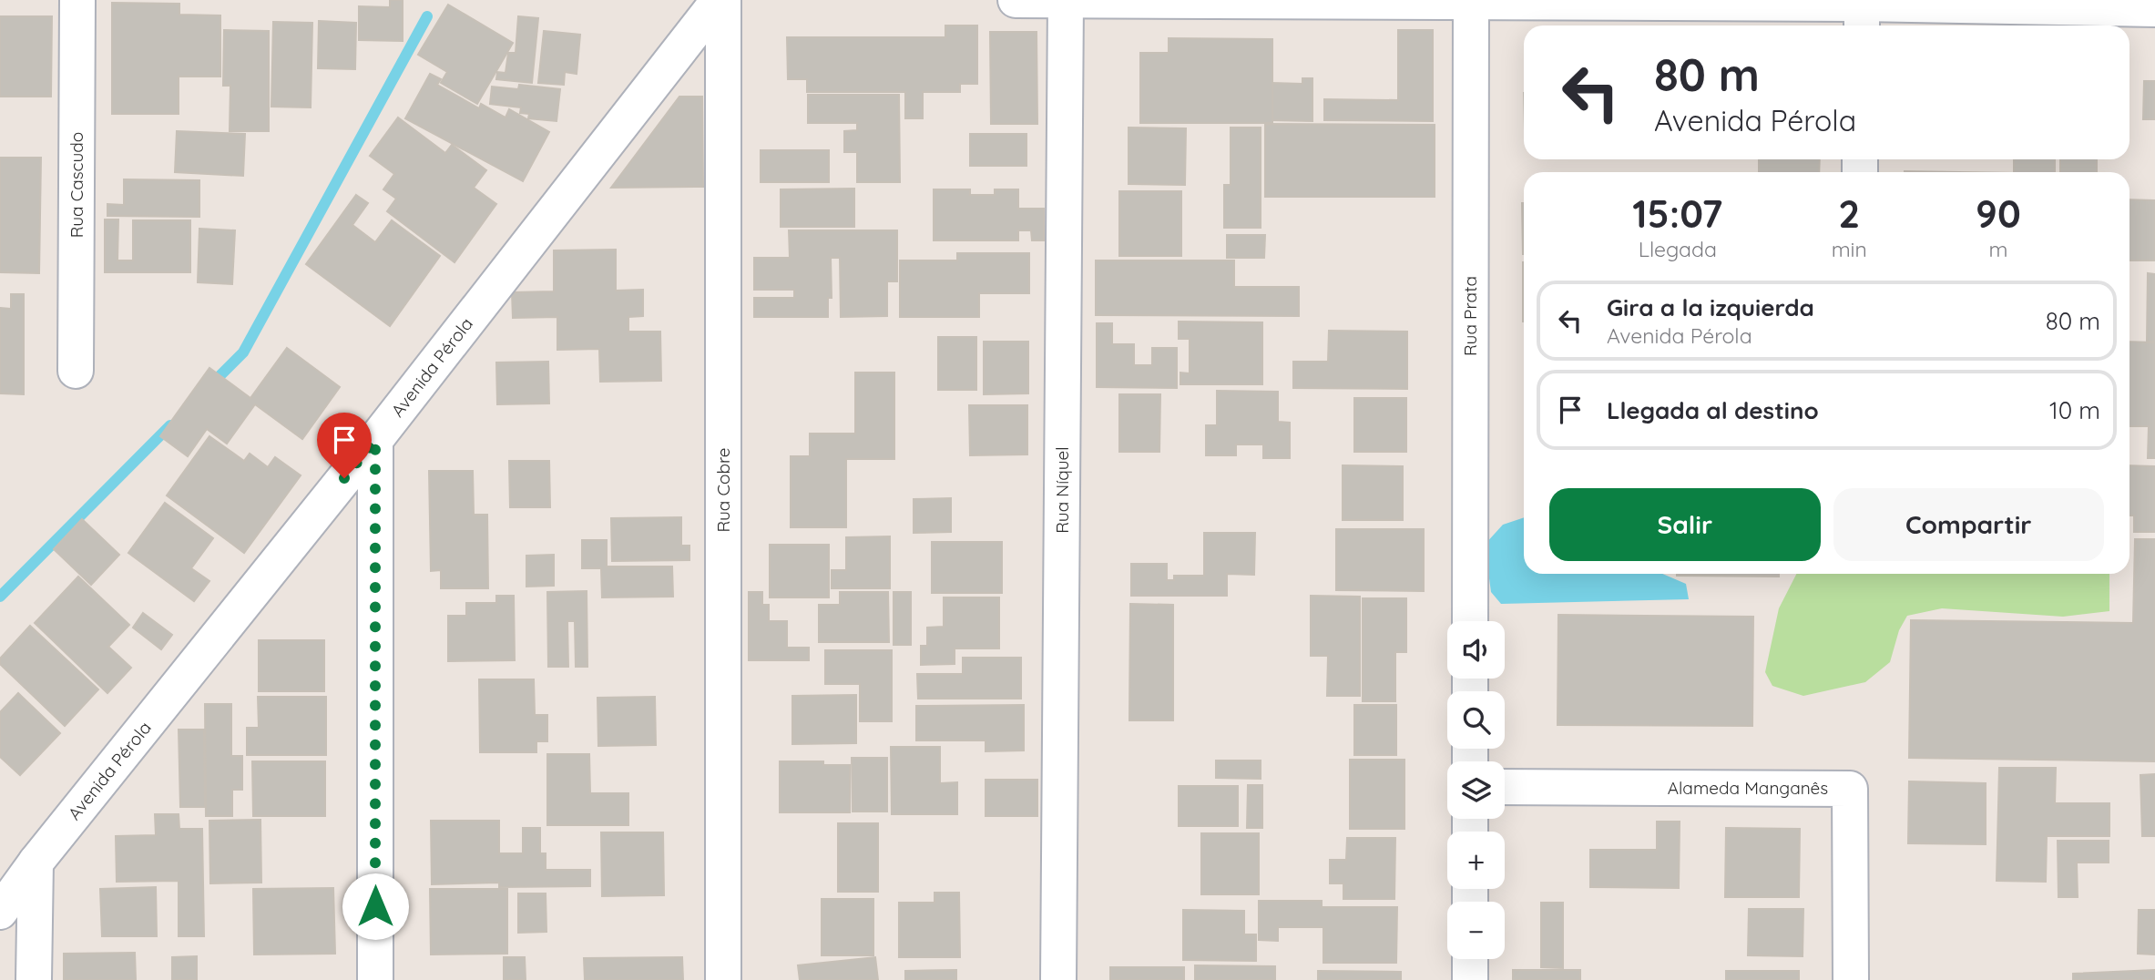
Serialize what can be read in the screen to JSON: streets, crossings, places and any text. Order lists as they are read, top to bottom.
{
  "streets": {
    "street": [
      "Rua Cascudo",
      "Rua Prata",
      "Avenida Pérola",
      "Rua Cobre",
      "Rua Níquel",
      "Alameda Manganês"
    ]
  },
  "page": {
    "turn": ["80 m", "Avenida Pérola"],
    "eta": [
      "15:07",
      "Llegada",
      "2",
      "min",
      "90",
      "m"
    ],
    "list": [
      {
        "name": "Gira a la izquierda",
        "note": "Avenida Pérola",
        "value": "80 m"
      },
      {
        "name": "Llegada al destino",
        "value": "10 m"
      }
    ],
    "buttons": ["Salir", "Compartir"],
    "map_buttons": ["+", "−"]
  }
}
